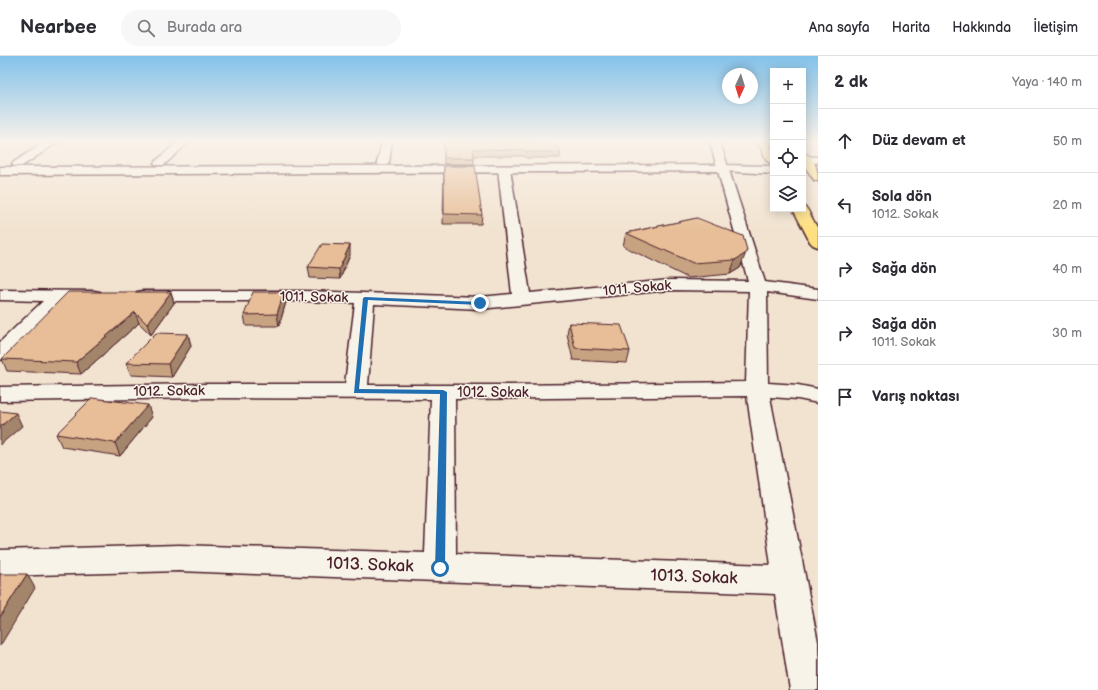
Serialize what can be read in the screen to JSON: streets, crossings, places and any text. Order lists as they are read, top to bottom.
{
  "streets": {
    "street": ["1011. Sokak", "1012. Sokak", "1013. Sokak"]
  },
  "north": "bottom",
  "page": {
    "header": "Nearbee",
    "search": "Burada ara",
    "nav": [
      "Ana sayfa",
      "Harita",
      "Hakkında",
      "İletişim"
    ],
    "heading": ["2 dk", "Yaya · 140 m"],
    "map_buttons": ["+", "−"],
    "list": [
      ["Düz devam et", "50 m"],
      ["Sola dön", "1012. Sokak", "20 m"],
      ["Sağa dön", "40 m"],
      ["Sağa dön", "1011. Sokak", "30 m"],
      "Varış noktası"
    ]
  }
}
